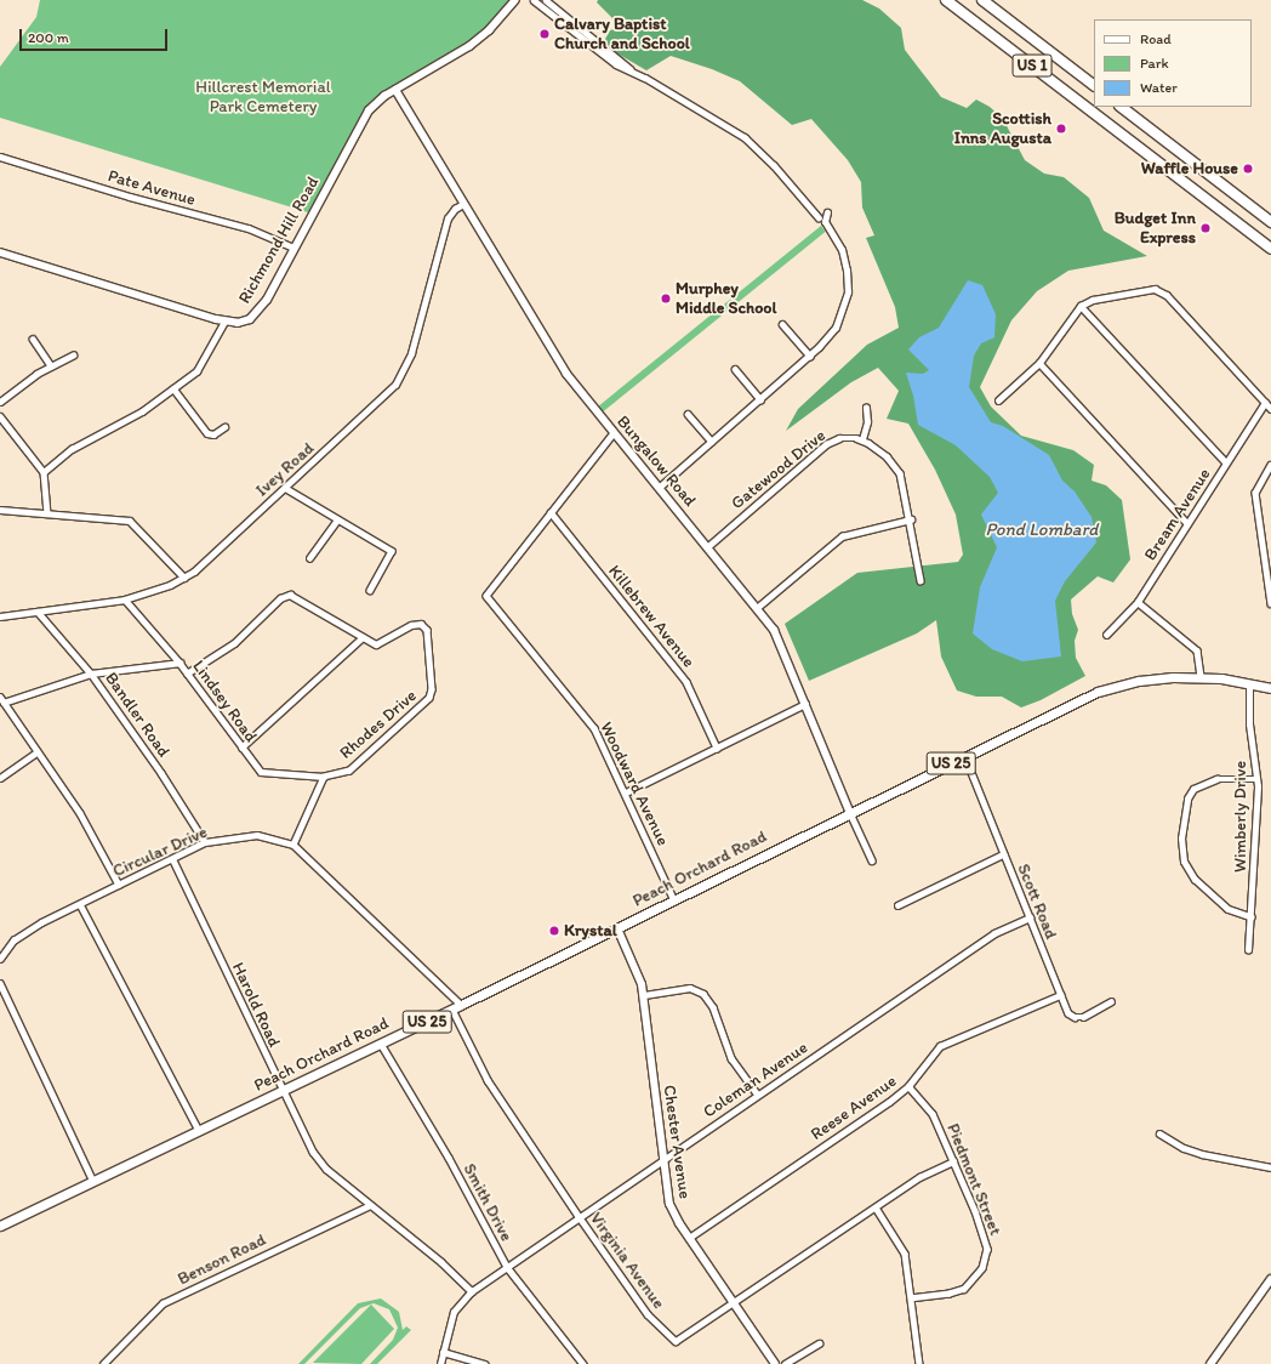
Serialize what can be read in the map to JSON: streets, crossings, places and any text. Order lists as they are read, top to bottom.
{
  "streets": {
    "highway": ["US 1"],
    "main road": ["US 25", "Peach Orchard Road"],
    "street": [
      "Pate Avenue",
      "Richmond Hill Road",
      "Bungalow Road",
      "Ivey Road",
      "Gatewood Drive",
      "Bream Avenue",
      "Killebrew Avenue",
      "Lindsey Road",
      "Bandler Road",
      "Rhodes Drive",
      "Woodward Avenue",
      "Wimberly Drive",
      "Circular Drive",
      "Scott Road",
      "Harold Road",
      "Coleman Avenue",
      "Reese Avenue",
      "Chester Avenue",
      "Piedmont Street",
      "Smith Drive",
      "Benson Road",
      "Virginia Avenue"
    ]
  },
  "crossings": [
    ["Pate Avenue", "Richmond Hill Road"],
    ["Richmond Hill Road", "Bungalow Road"],
    ["Bungalow Road", "Ivey Road"],
    ["Bungalow Road", "Gatewood Drive"],
    ["Bungalow Road", "Peach Orchard Road"],
    ["Ivey Road", "Lindsey Road"],
    ["Ivey Road", "Bandler Road"],
    ["Killebrew Avenue", "Woodward Avenue"],
    ["Lindsey Road", "Rhodes Drive"],
    ["Bandler Road", "Circular Drive"],
    ["Woodward Avenue", "Peach Orchard Road"],
    ["Wimberly Drive", "Peach Orchard Road"],
    ["Circular Drive", "Peach Orchard Road"],
    ["Circular Drive", "Harold Road"],
    ["Peach Orchard Road", "Scott Road"],
    ["Peach Orchard Road", "Harold Road"],
    ["Peach Orchard Road", "Chester Avenue"],
    ["Peach Orchard Road", "Smith Drive"],
    ["Peach Orchard Road", "Virginia Avenue"],
    ["Scott Road", "Coleman Avenue"],
    ["Scott Road", "Reese Avenue"],
    ["Harold Road", "Coleman Avenue"],
    ["Harold Road", "Benson Road"],
    ["Coleman Avenue", "Chester Avenue"],
    ["Coleman Avenue", "Smith Drive"],
    ["Coleman Avenue", "Virginia Avenue"],
    ["Reese Avenue", "Chester Avenue"],
    ["Reese Avenue", "Piedmont Street"],
    ["Chester Avenue", "Virginia Avenue"],
    ["Piedmont Street", "Virginia Avenue"]
  ],
  "water": ["Pond Lombard"],
  "parks": ["Hillcrest Memorial Park Cemetery"],
  "places": [
    "Calvary Baptist Church and School",
    "Scottish Inns Augusta",
    "Waffle House",
    "Budget Inn Express",
    "Murphey Middle School",
    "Krystal"
  ],
  "legend": ["Road", "Park", "Water"],
  "scale_bar": "200 m"
}
